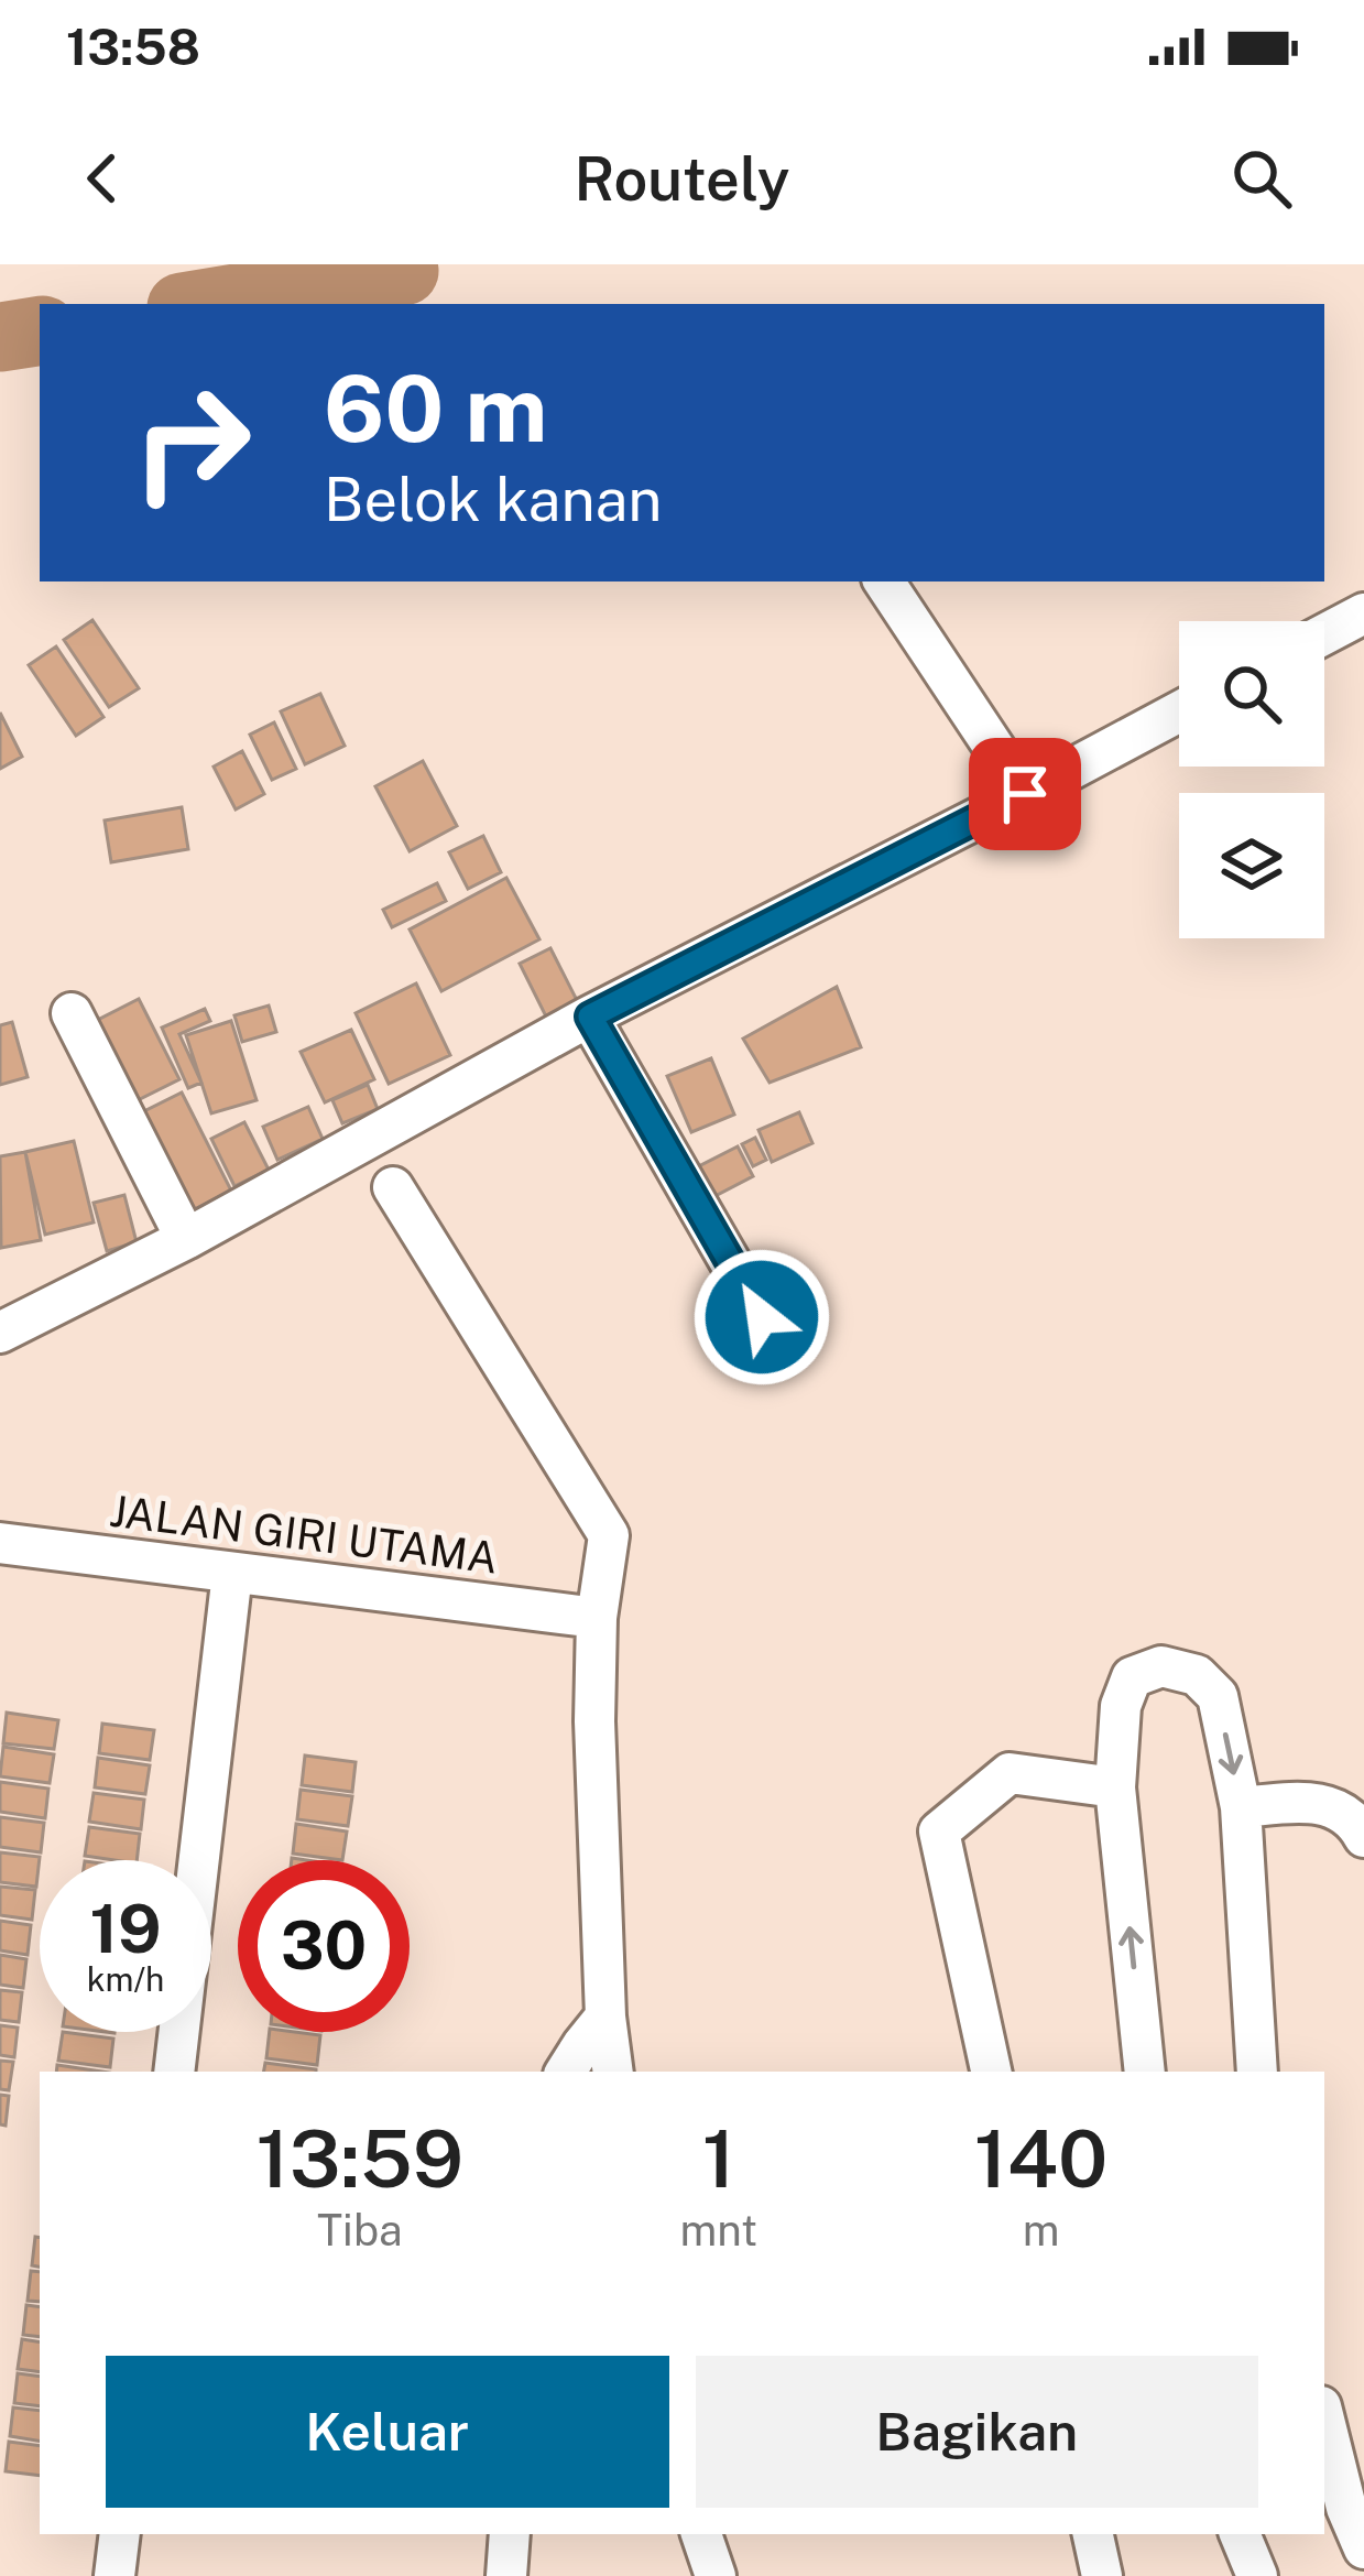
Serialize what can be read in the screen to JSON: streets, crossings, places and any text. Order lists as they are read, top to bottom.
{
  "streets": {
    "street": ["JALAN GIRI UTAMA"]
  },
  "page": {
    "status": "13:58",
    "header": "Routely",
    "turn": ["60 m", "Belok kanan"],
    "speed": "19 km/h",
    "limit": "30",
    "eta": [
      "13:59",
      "Tiba",
      "1",
      "mnt",
      "140",
      "m"
    ],
    "buttons": ["Keluar", "Bagikan"]
  }
}
